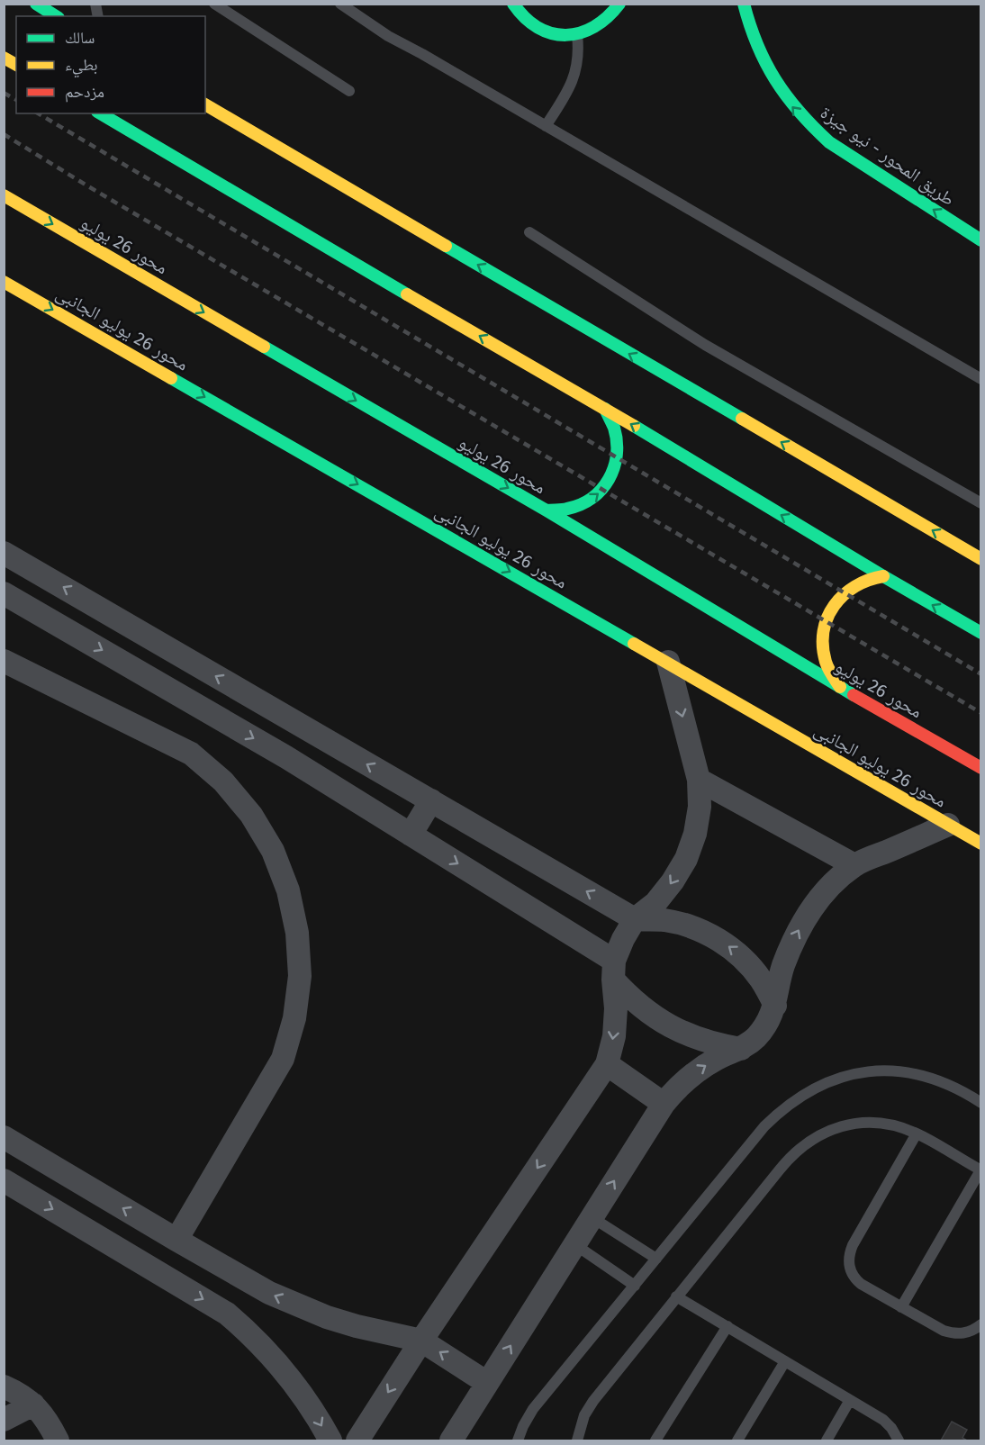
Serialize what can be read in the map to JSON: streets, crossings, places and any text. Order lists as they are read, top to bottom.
{
  "streets": {
    "main road": ["طريق المحور - نيو جيزة", "محور 26 يوليو", "محور 26 يوليو الجانبى"]
  },
  "one_way": ["طريق المحور - نيو جيزة", "محور 26 يوليو", "محور 26 يوليو الجانبى"],
  "legend": ["سالك", "بطيء", "مزدحم"]
}
